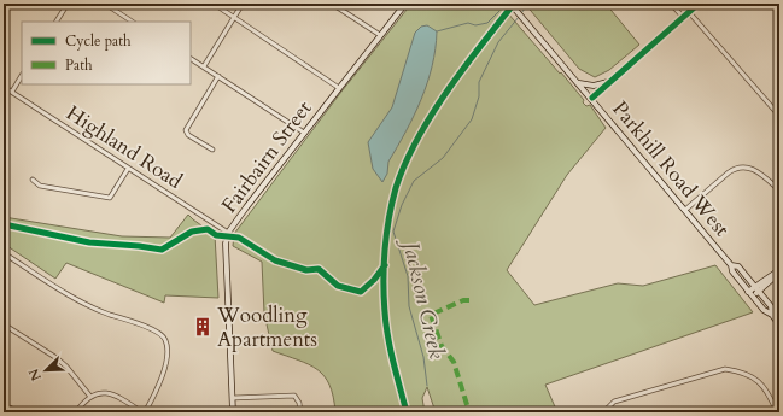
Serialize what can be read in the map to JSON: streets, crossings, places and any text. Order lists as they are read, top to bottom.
{
  "streets": {
    "main road": ["Fairbairn Street", "Parkhill Road West"],
    "street": ["Highland Road"]
  },
  "crossings": [
    ["Highland Road", "Fairbairn Street"]
  ],
  "water": ["Jackson Creek"],
  "places": {
    "building": ["Woodling Apartments"]
  },
  "legend": ["Cycle path", "Path"],
  "north": "bottom left"
}
